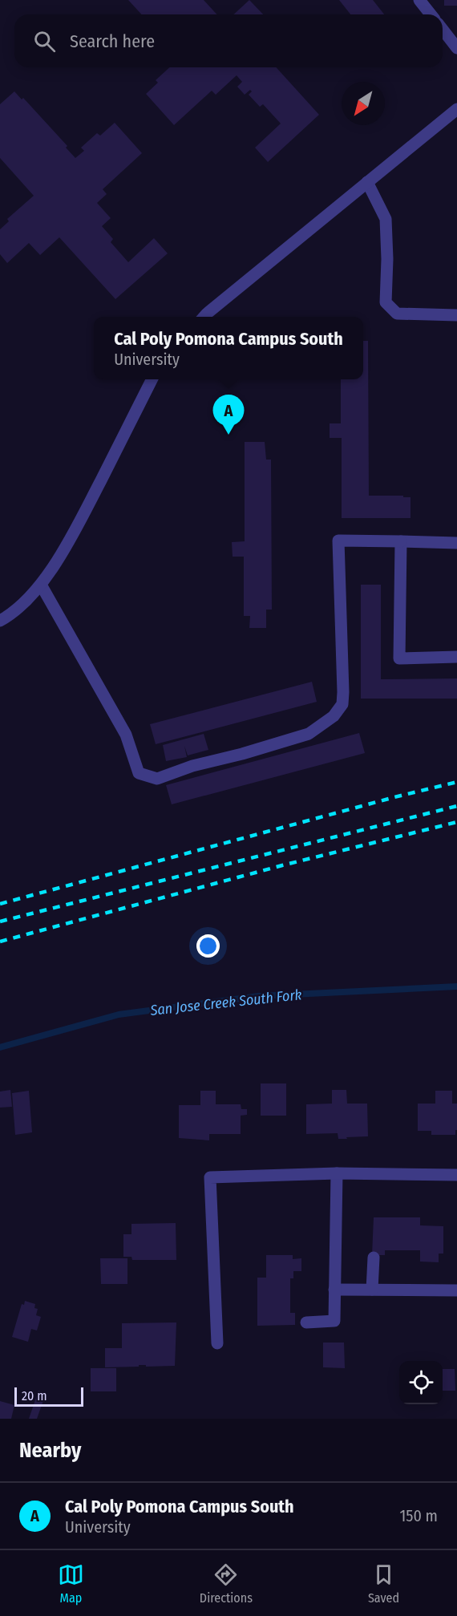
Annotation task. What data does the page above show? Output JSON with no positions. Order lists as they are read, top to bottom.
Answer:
{
  "water": ["San Jose Creek South Fork"],
  "scale_bar": "20 m",
  "north": "bottom left",
  "page": {
    "search": "Search here",
    "popup": ["Cal Poly Pomona Campus South", "University"],
    "pins": "A",
    "scale": "20 m",
    "heading": "Nearby",
    "list": [
      {
        "mark": "A",
        "name": "Cal Poly Pomona Campus South",
        "note": "University",
        "value": "150 m"
      }
    ],
    "nav": ["Map", "Directions", "Saved"]
  }
}
